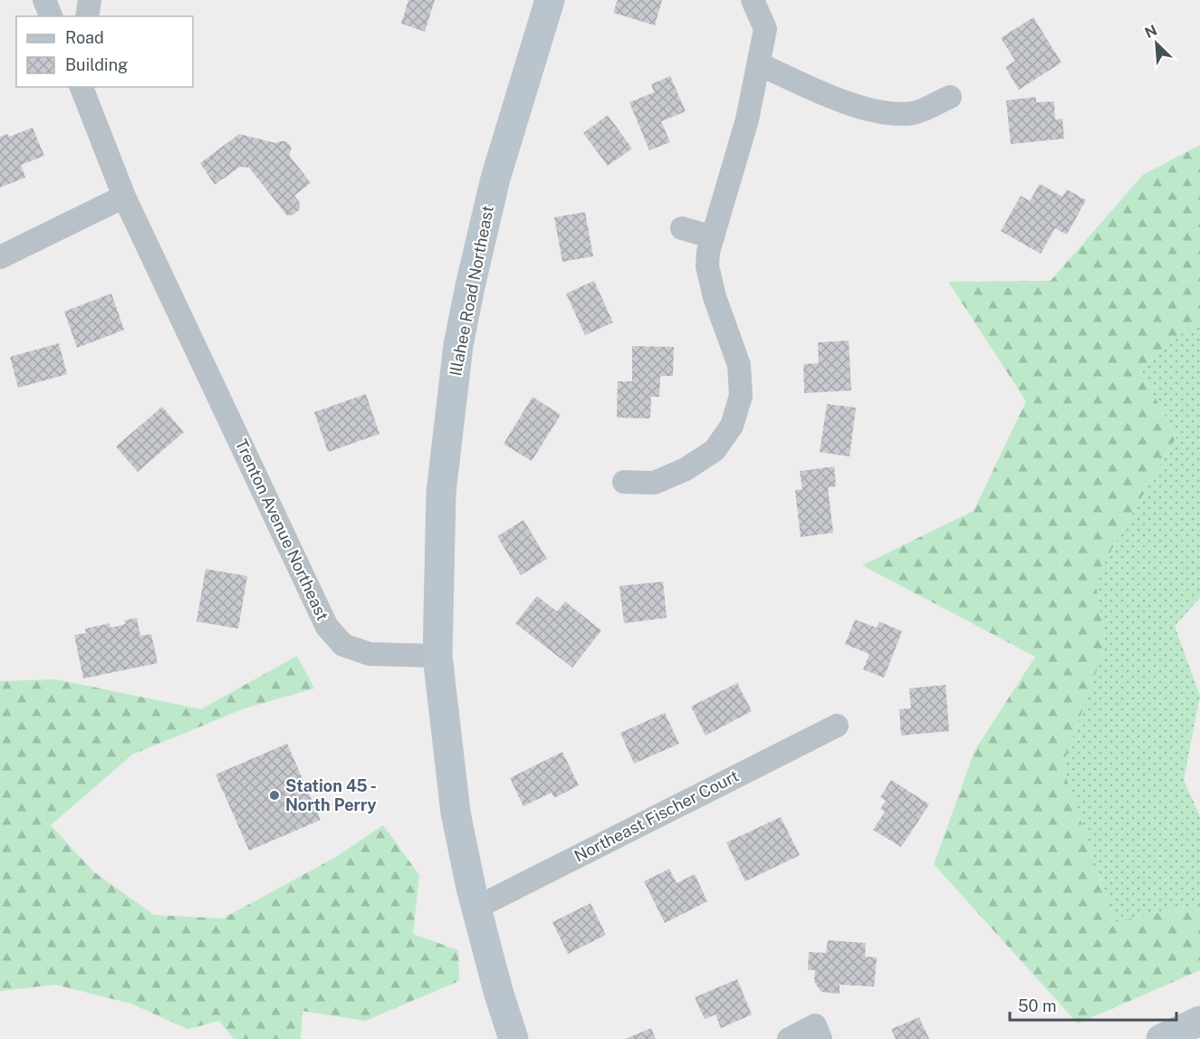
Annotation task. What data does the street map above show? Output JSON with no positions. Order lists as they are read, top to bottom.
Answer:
{
  "streets": {
    "main road": ["Illahee Road Northeast"],
    "street": ["Trenton Avenue Northeast", "Northeast Fischer Court"]
  },
  "crossings": [
    ["Illahee Road Northeast", "Trenton Avenue Northeast"]
  ],
  "places": ["Station 45 - North Perry"],
  "legend": ["Road", "Building"],
  "scale_bar": "50 m",
  "north": "top left"
}
